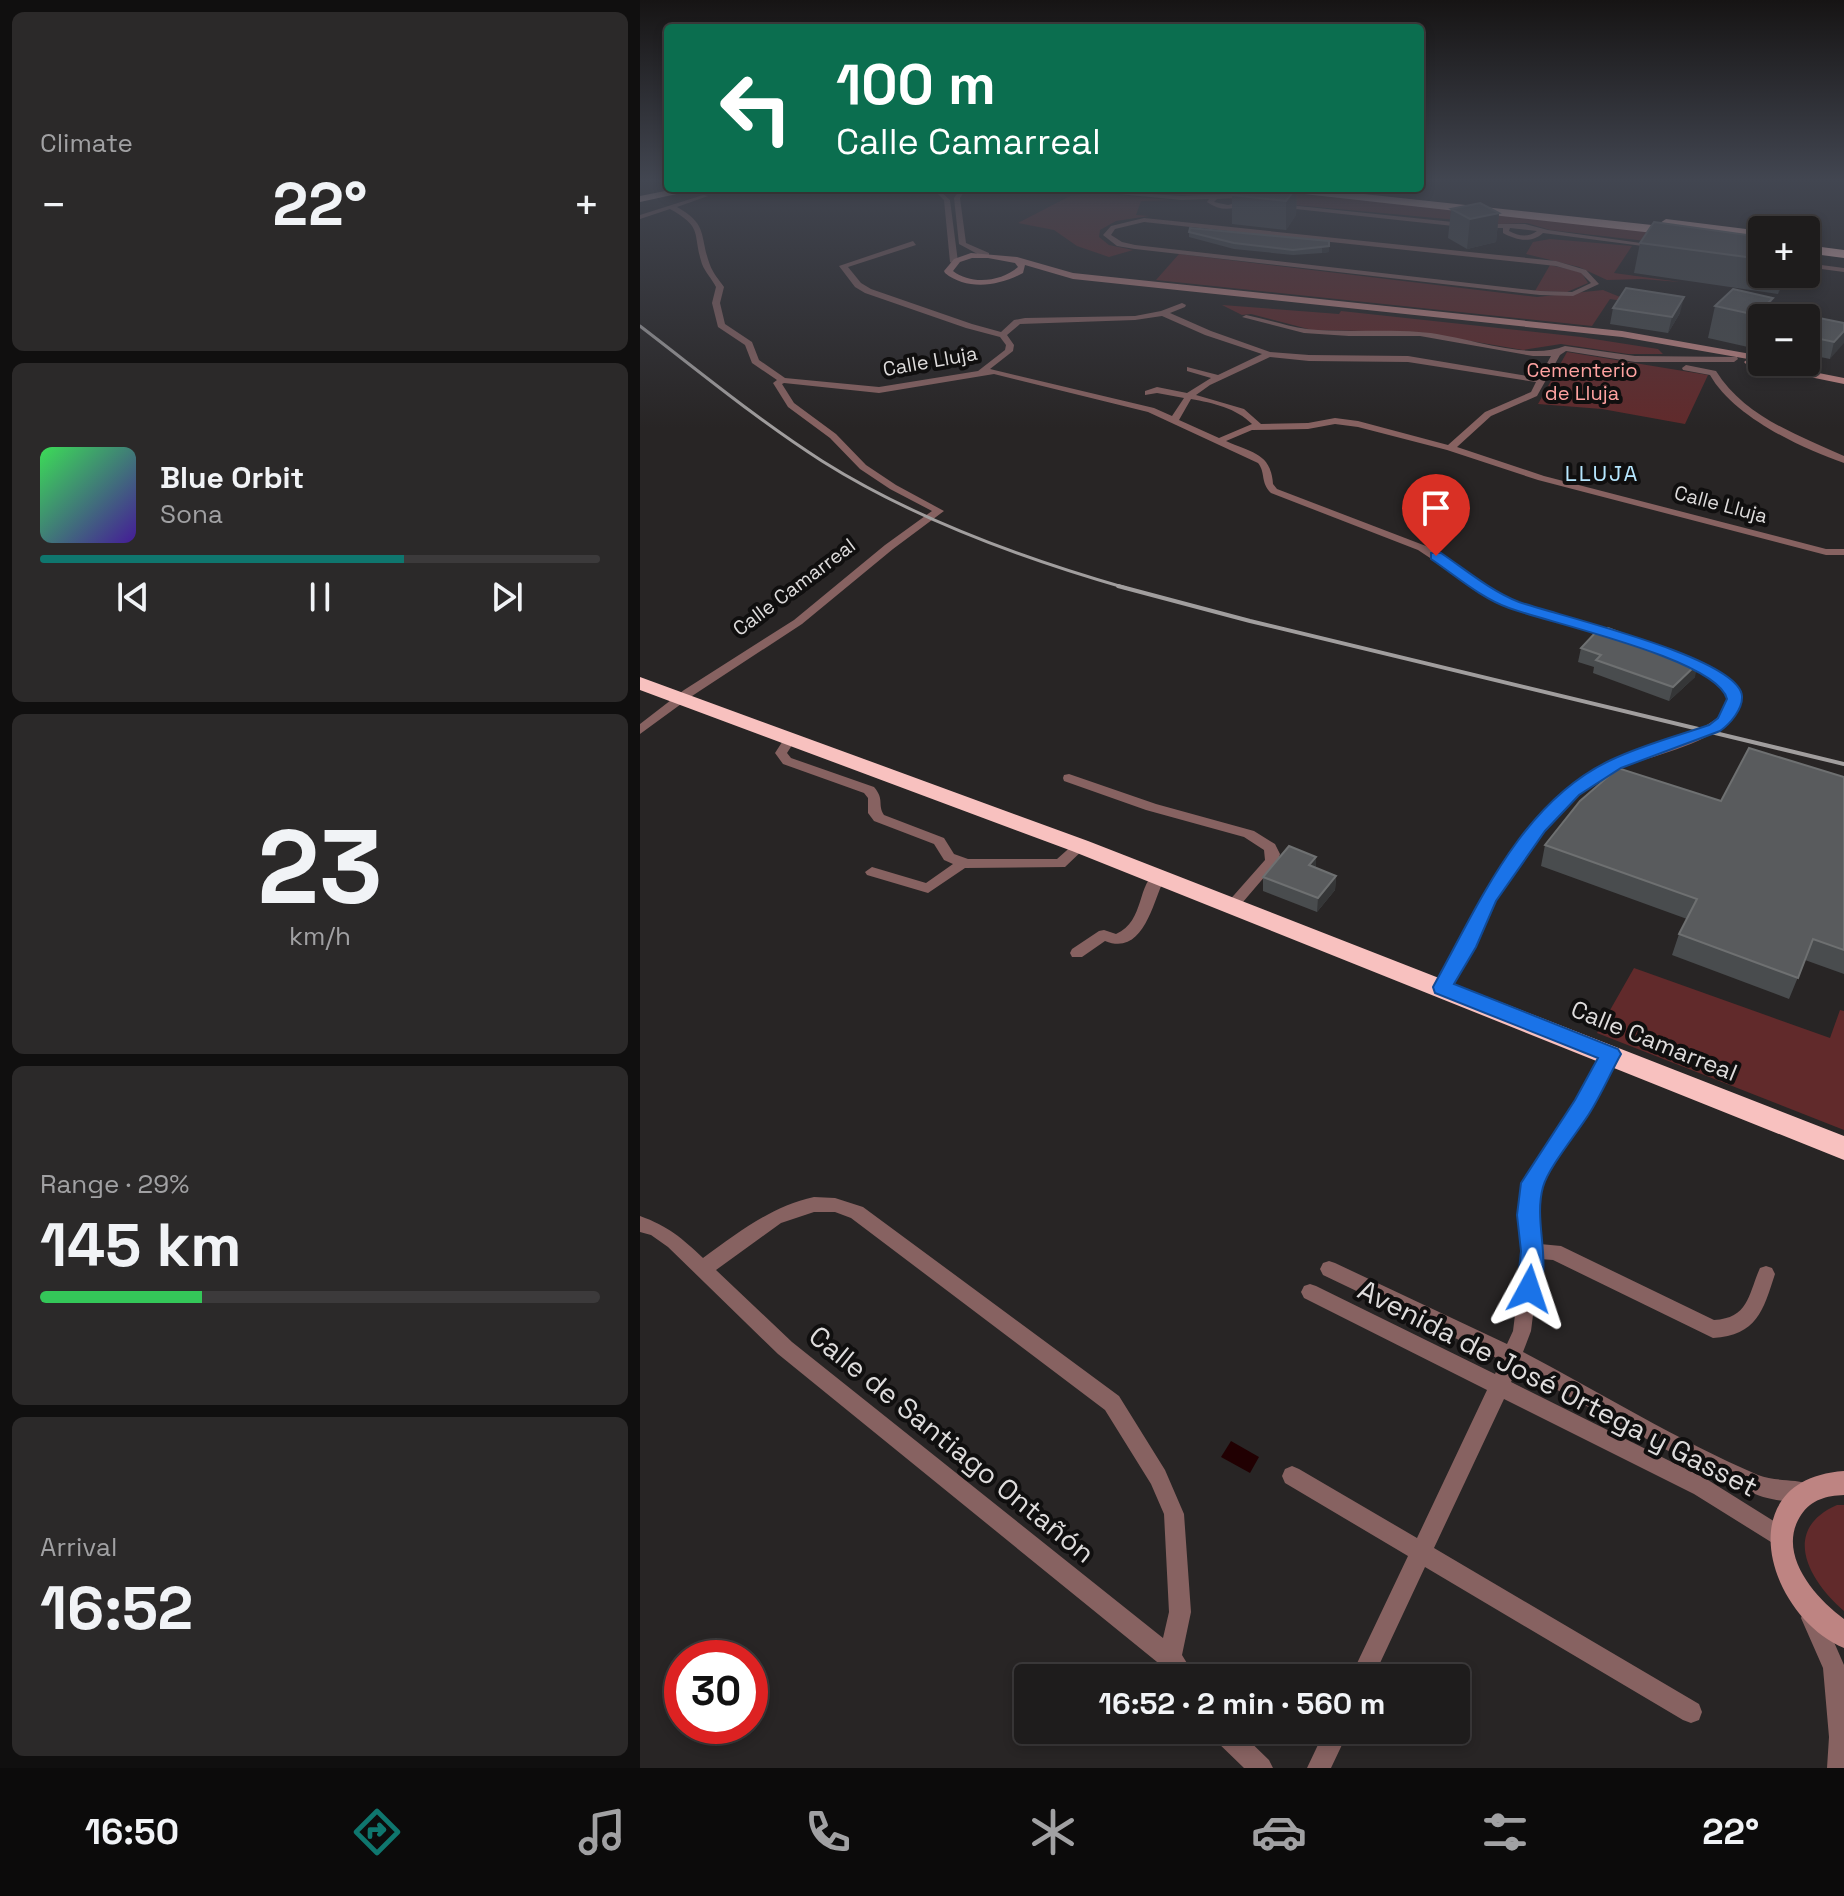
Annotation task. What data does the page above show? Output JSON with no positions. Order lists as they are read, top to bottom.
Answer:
{
  "streets": {
    "highway": ["Calle Camarreal"],
    "street": ["Calle Lluja", "Avenida de José Ortega y Gasset", "Calle de Santiago Ontañón"]
  },
  "crossings": [
    ["Calle Lluja", "Calle Camarreal"]
  ],
  "districts": ["LLUJA"],
  "parks": ["Cementerio de Lluja"],
  "page": {
    "tile": [
      "Climate",
      ["23", "km/h"],
      ["Range · 29%", "145 km"],
      ["Arrival", "16:52"]
    ],
    "turn": ["100 m", "Calle Camarreal"],
    "heat": ["−", "22°", "+"],
    "map_buttons": ["+", "−"],
    "song": ["Blue Orbit", "Sona"],
    "limit": "30",
    "trip": "16:52 · 2 min · 560 m",
    "tabs": ["16:50", "22°"]
  }
}
